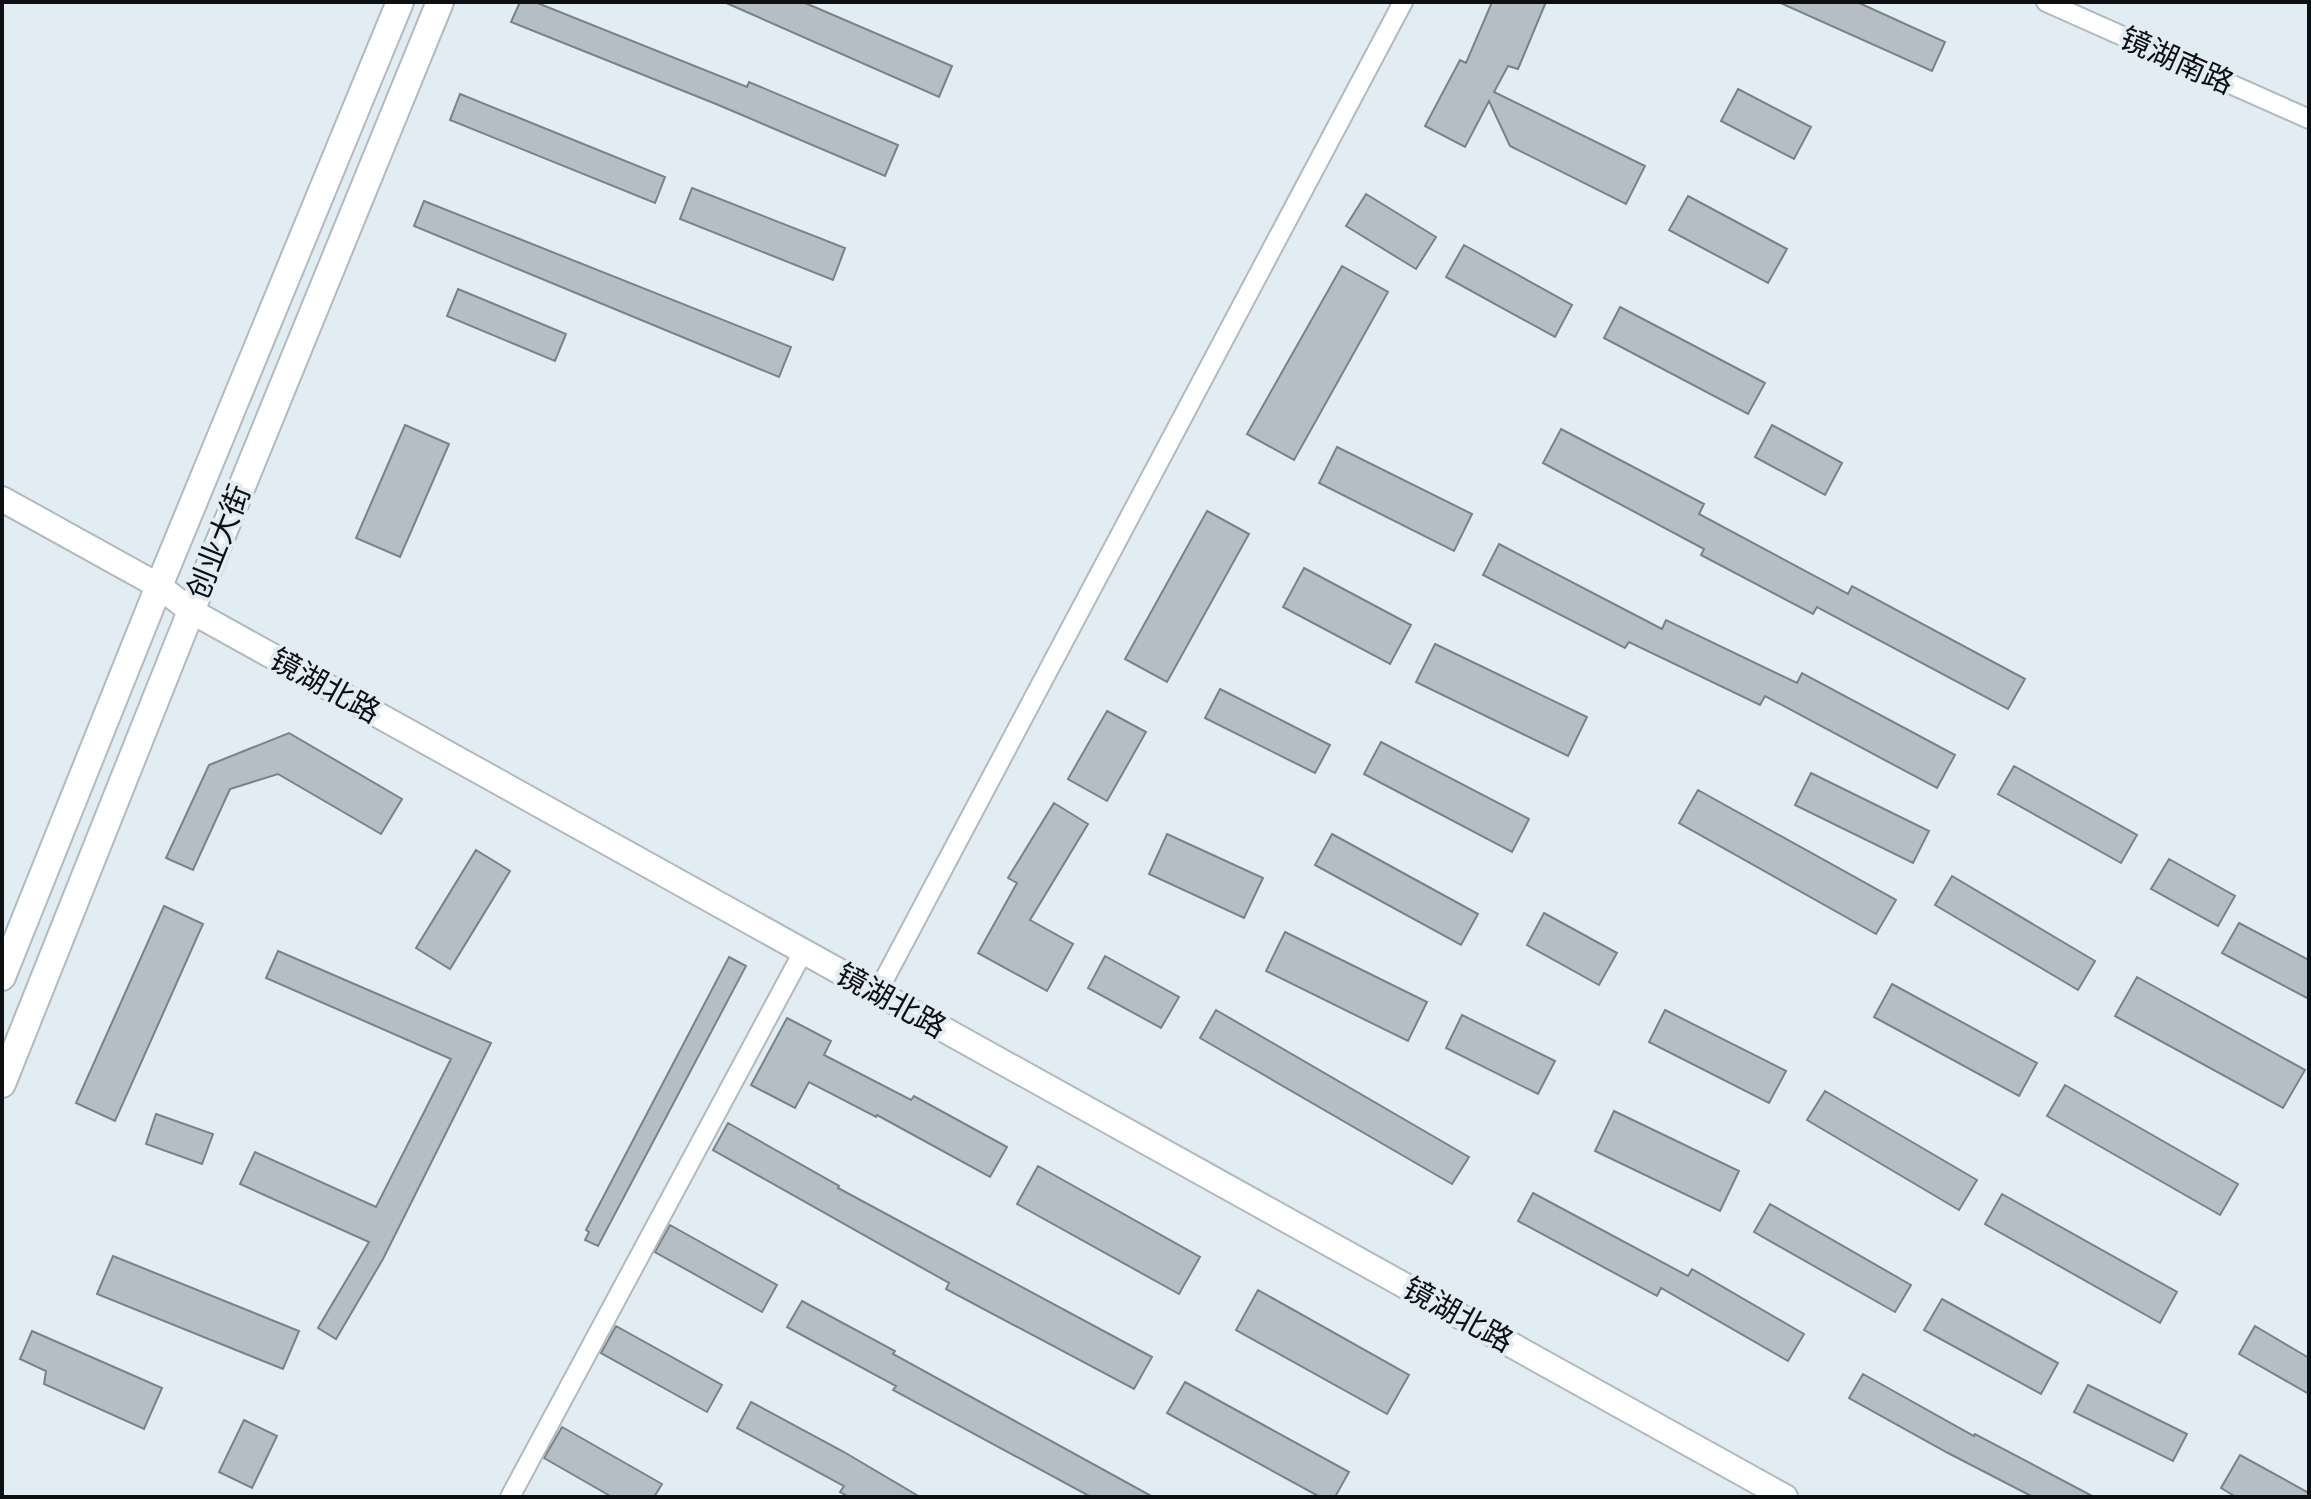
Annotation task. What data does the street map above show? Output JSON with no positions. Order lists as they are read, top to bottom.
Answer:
{
  "streets": {
    "main road": ["创业大街"],
    "street": ["镜湖南路", "镜湖北路"]
  },
  "crossings": [
    ["创业大街", "镜湖北路"]
  ]
}
